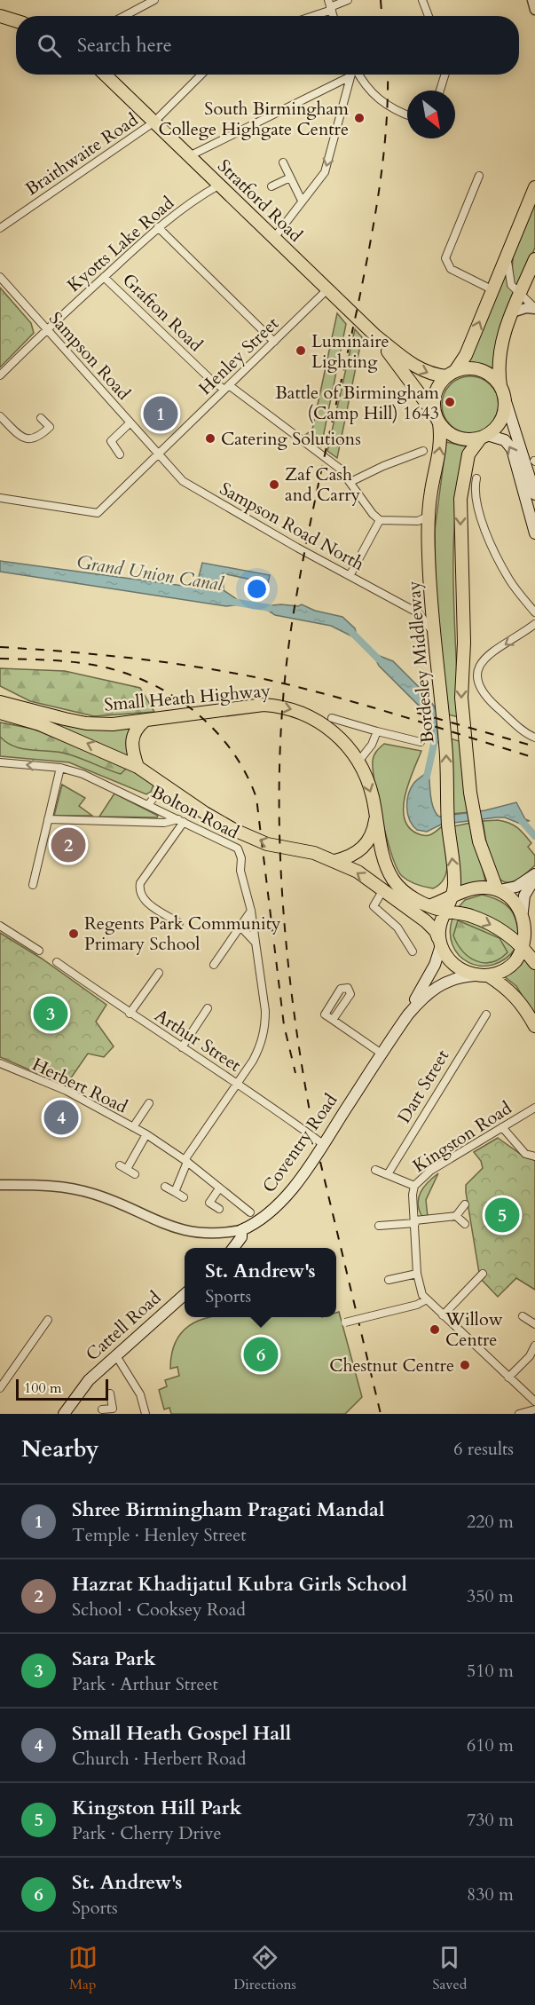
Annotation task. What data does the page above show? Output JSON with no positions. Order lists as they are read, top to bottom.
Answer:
{
  "streets": {
    "highway": ["Stratford Road", "Bordesley Middleway", "Small Heath Highway"],
    "main road": ["Coventry Road", "Cattell Road"],
    "street": [
      "Braithwaite Road",
      "Kyotts Lake Road",
      "Grafton Road",
      "Sampson Road",
      "Henley Street",
      "Sampson Road North",
      "Bolton Road",
      "Arthur Street",
      "Herbert Road",
      "Dart Street",
      "Kingston Road"
    ]
  },
  "crossings": [
    ["Braithwaite Road", "Stratford Road"],
    ["Stratford Road", "Kyotts Lake Road"],
    ["Stratford Road", "Henley Street"],
    ["Stratford Road", "Bordesley Middleway"],
    ["Kyotts Lake Road", "Grafton Road"],
    ["Kyotts Lake Road", "Sampson Road"],
    ["Grafton Road", "Henley Street"],
    ["Sampson Road", "Henley Street"],
    ["Sampson Road", "Sampson Road North"],
    ["Henley Street", "Sampson Road North"],
    ["Sampson Road North", "Bordesley Middleway"],
    ["Bolton Road", "Arthur Street"],
    ["Bolton Road", "Herbert Road"],
    ["Arthur Street", "Coventry Road"],
    ["Dart Street", "Kingston Road"]
  ],
  "water": ["Grand Union Canal"],
  "places": [
    "South Birmingham College Highgate Centre",
    "Luminaire Lighting",
    "Battle of Birmingham (Camp Hill) 1643",
    "Catering Solutions",
    "Zaf Cash and Carry",
    "Regents Park Community Primary School",
    "Willow Centre",
    "Chestnut Centre"
  ],
  "scale_bar": "100 m",
  "north": "bottom right",
  "page": {
    "search": "Search here",
    "pins": [
      "1",
      "2",
      "3",
      "4",
      "5",
      "6"
    ],
    "popup": ["St. Andrew's", "Sports"],
    "scale": "100 m",
    "heading": ["Nearby", "6 results"],
    "list": [
      {
        "mark": "1",
        "name": "Shree Birmingham Pragati Mandal",
        "note": "Temple · Henley Street",
        "value": "220 m"
      },
      {
        "mark": "2",
        "name": "Hazrat Khadijatul Kubra Girls School",
        "note": "School · Cooksey Road",
        "value": "350 m"
      },
      {
        "mark": "3",
        "name": "Sara Park",
        "note": "Park · Arthur Street",
        "value": "510 m"
      },
      {
        "mark": "4",
        "name": "Small Heath Gospel Hall",
        "note": "Church · Herbert Road",
        "value": "610 m"
      },
      {
        "mark": "5",
        "name": "Kingston Hill Park",
        "note": "Park · Cherry Drive",
        "value": "730 m"
      },
      {
        "mark": "6",
        "name": "St. Andrew's",
        "note": "Sports",
        "value": "830 m"
      }
    ],
    "nav": ["Map", "Directions", "Saved"]
  }
}
